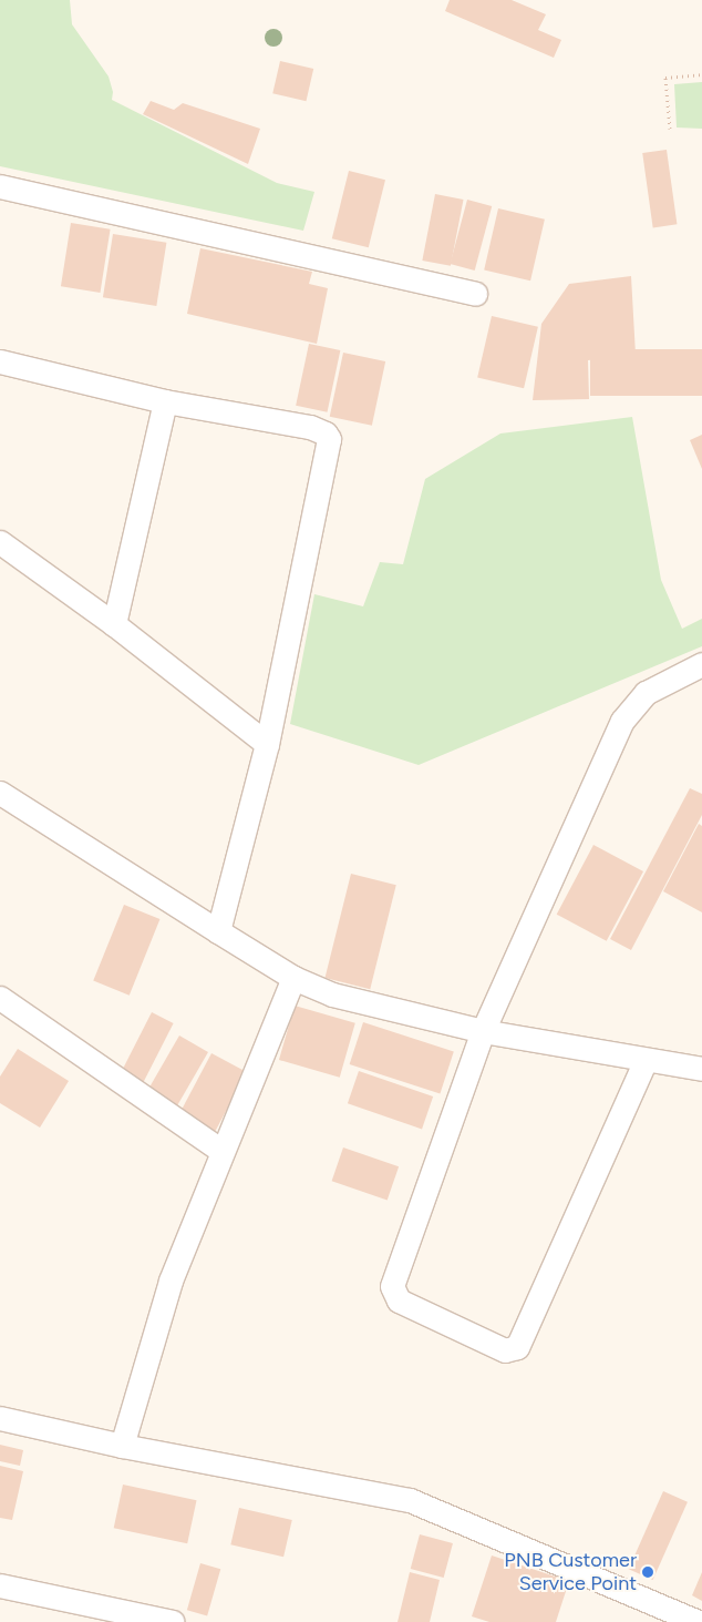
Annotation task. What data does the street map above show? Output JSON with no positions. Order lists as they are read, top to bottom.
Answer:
{
  "places": ["PNB Customer Service Point"]
}
